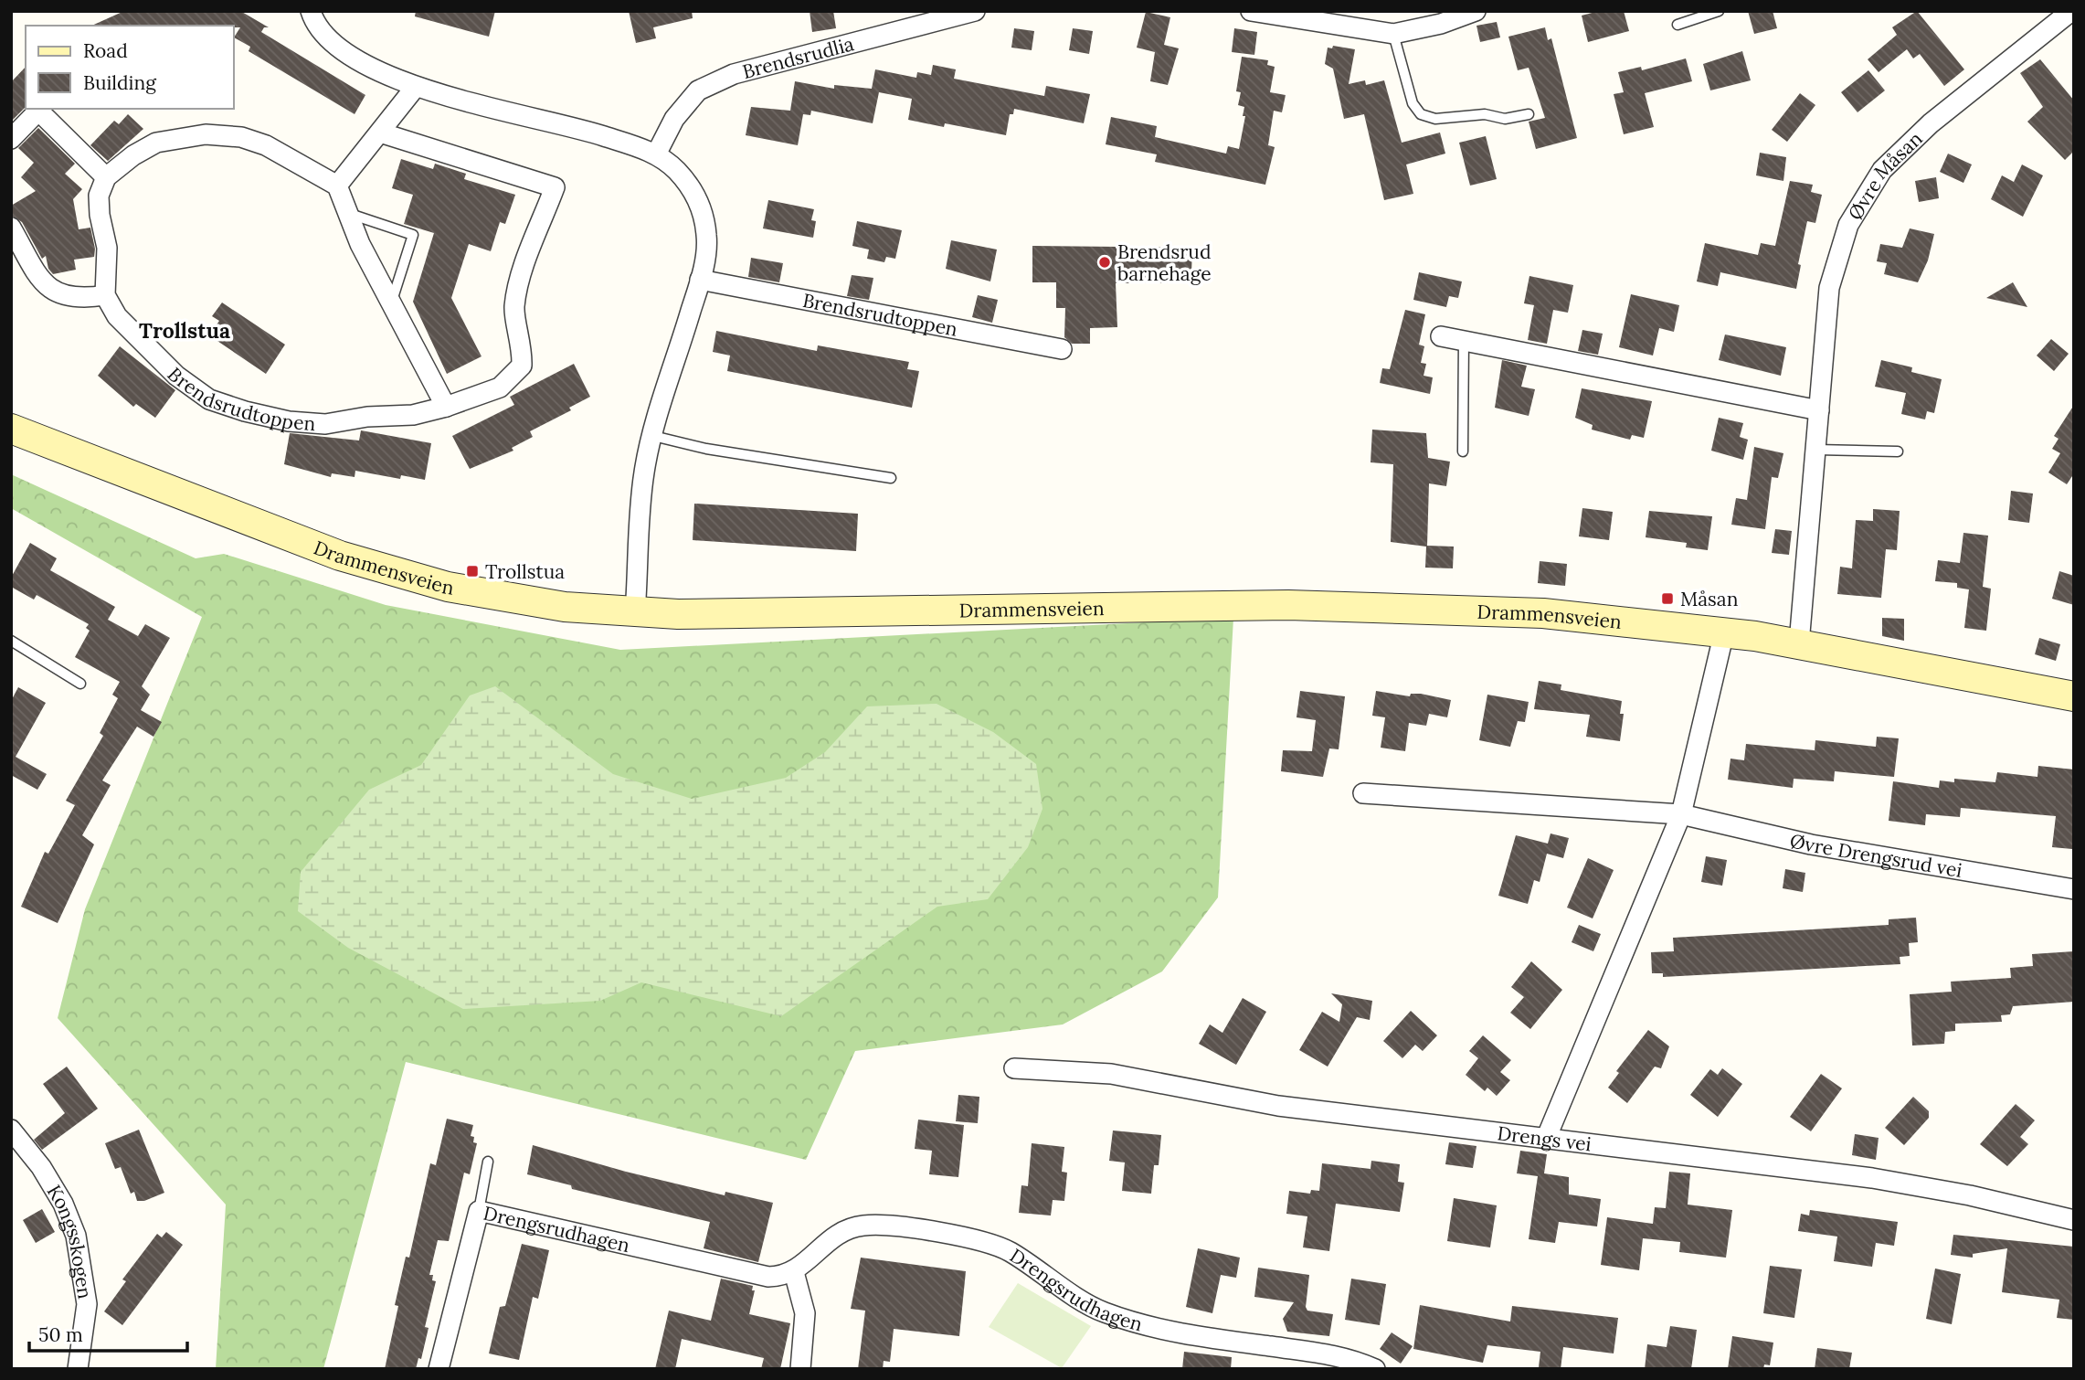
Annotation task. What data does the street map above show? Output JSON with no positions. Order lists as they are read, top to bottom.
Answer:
{
  "streets": {
    "main road": ["Drammensveien"],
    "street": [
      "Brendsrudlia",
      "Øvre Måsan",
      "Brendsrudtoppen",
      "Øvre Drengsrud vei",
      "Drengs vei",
      "Drengsrudhagen",
      "Kongsskogen"
    ]
  },
  "crossings": [
    ["Øvre Måsan", "Drammensveien"]
  ],
  "districts": ["Trollstua"],
  "places": {
    "other": ["Brendsrud barnehage"],
    "transit": ["Trollstua", "Måsan"]
  },
  "legend": ["Road", "Building"],
  "scale_bar": "50 m"
}
